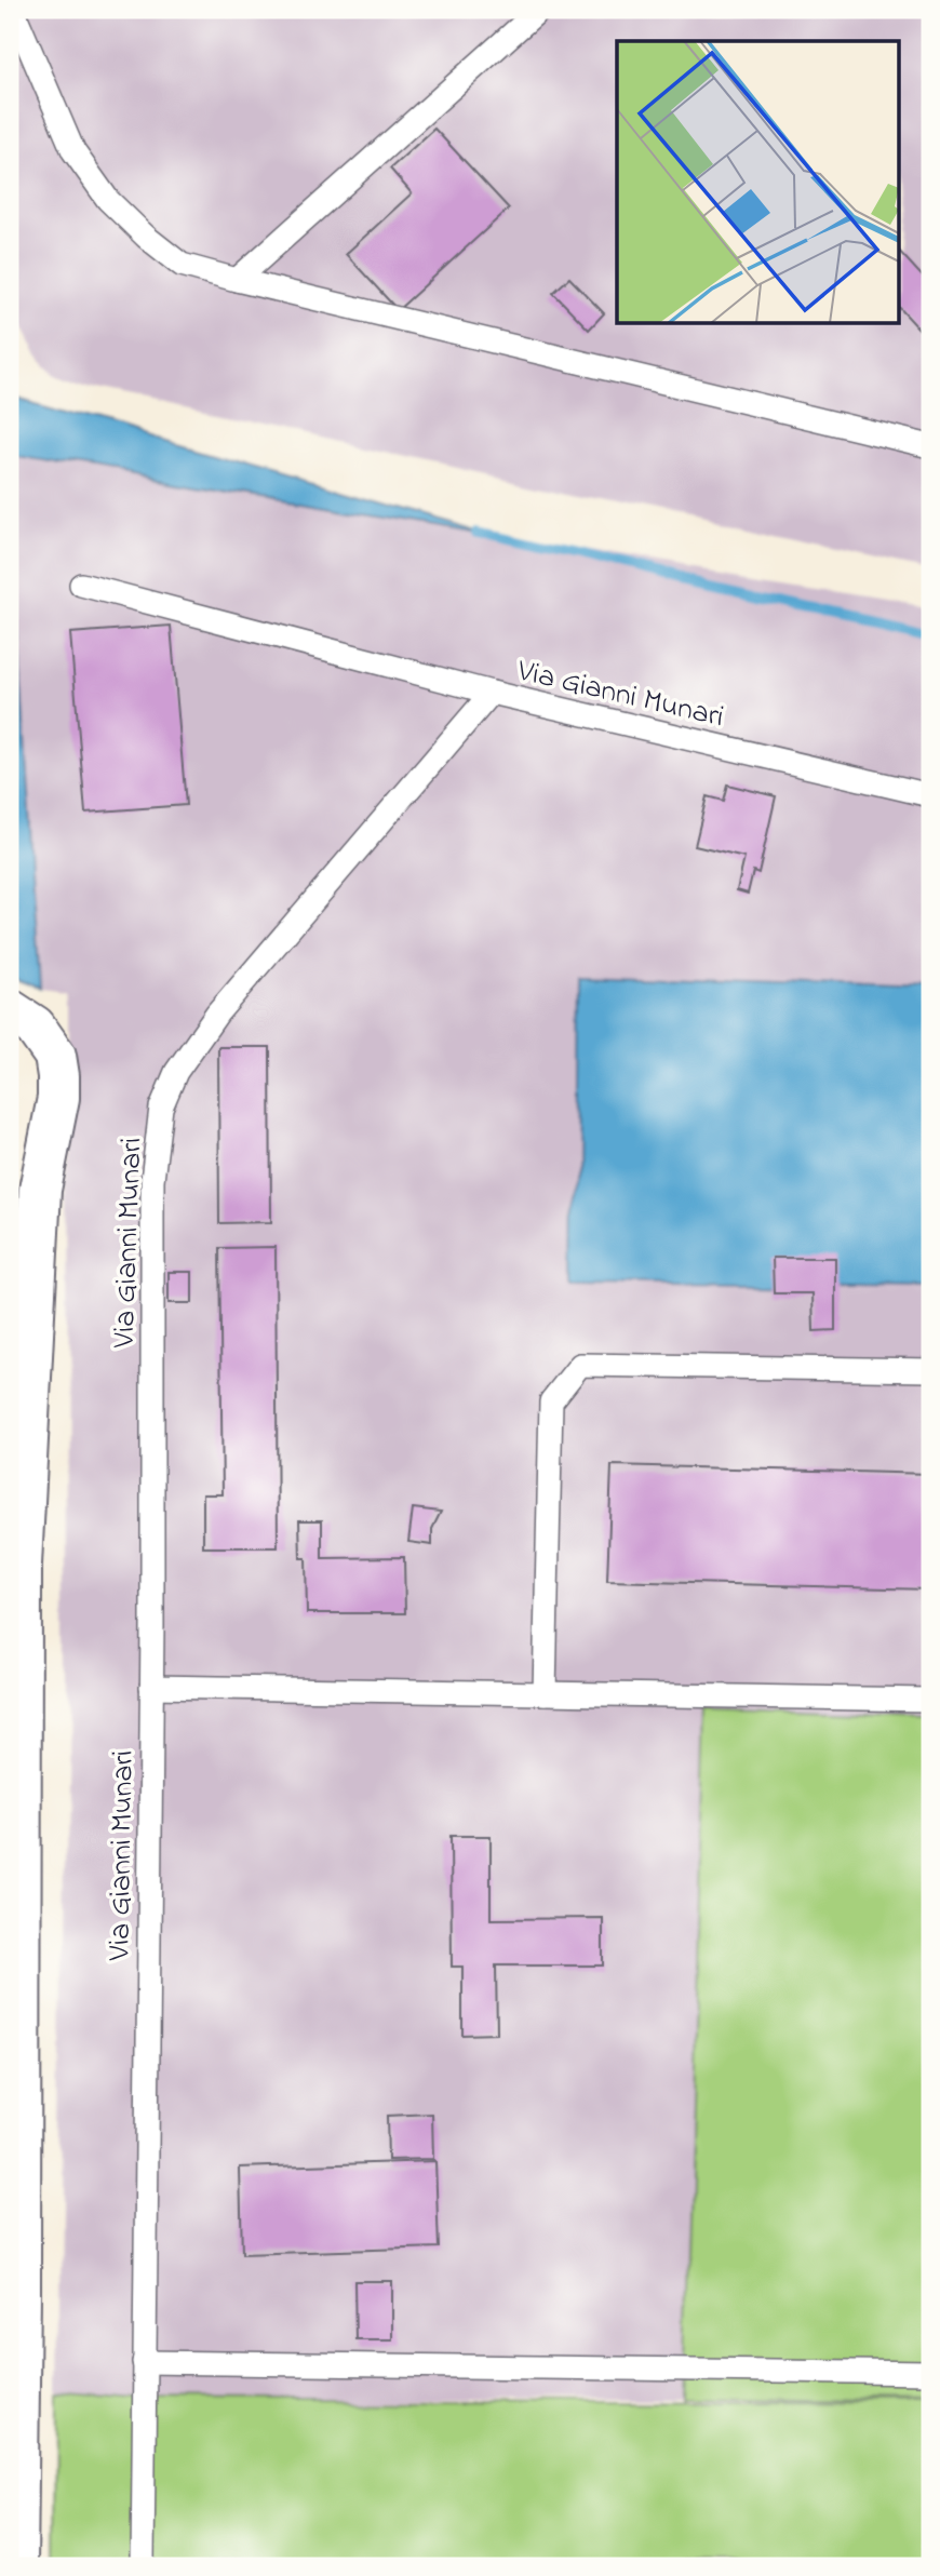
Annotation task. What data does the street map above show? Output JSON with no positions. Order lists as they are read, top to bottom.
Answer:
{
  "streets": {
    "lane": ["Via Gianni Munari"]
  }
}
